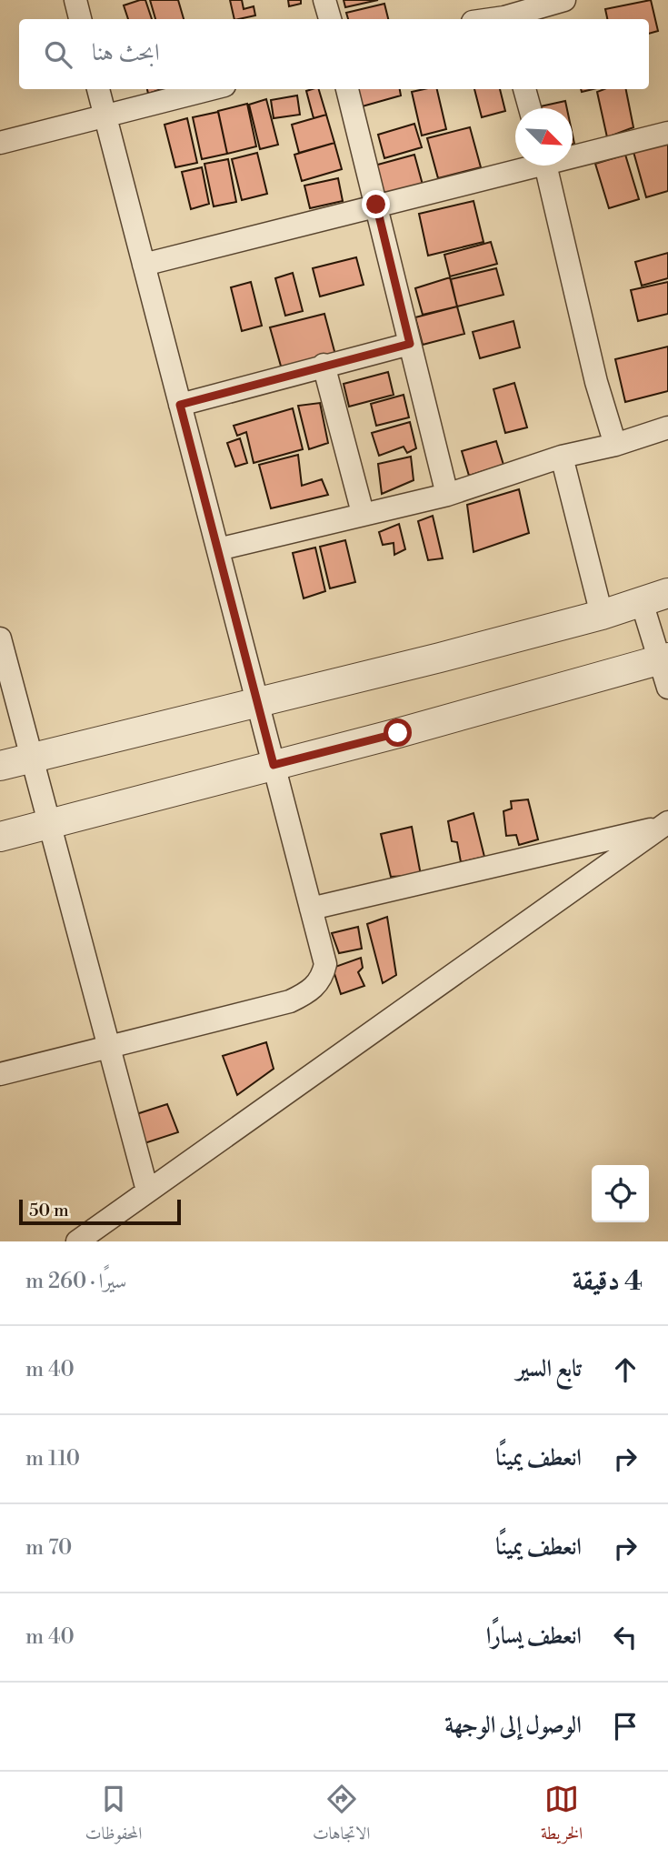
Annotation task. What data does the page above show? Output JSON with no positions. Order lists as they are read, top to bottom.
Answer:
{
  "scale_bar": "50 m",
  "north": "bottom right",
  "page": {
    "search": "ابحث هنا",
    "scale": "50 m",
    "heading": ["4 دقيقة", "سيرًا · 260 m"],
    "list": [
      ["تابع السير", "40 m"],
      ["انعطف يمينًا", "110 m"],
      ["انعطف يمينًا", "70 m"],
      ["انعطف يسارًا", "40 m"],
      "الوصول إلى الوجهة"
    ],
    "nav": ["الخريطة", "الاتجاهات", "المحفوظات"]
  }
}
